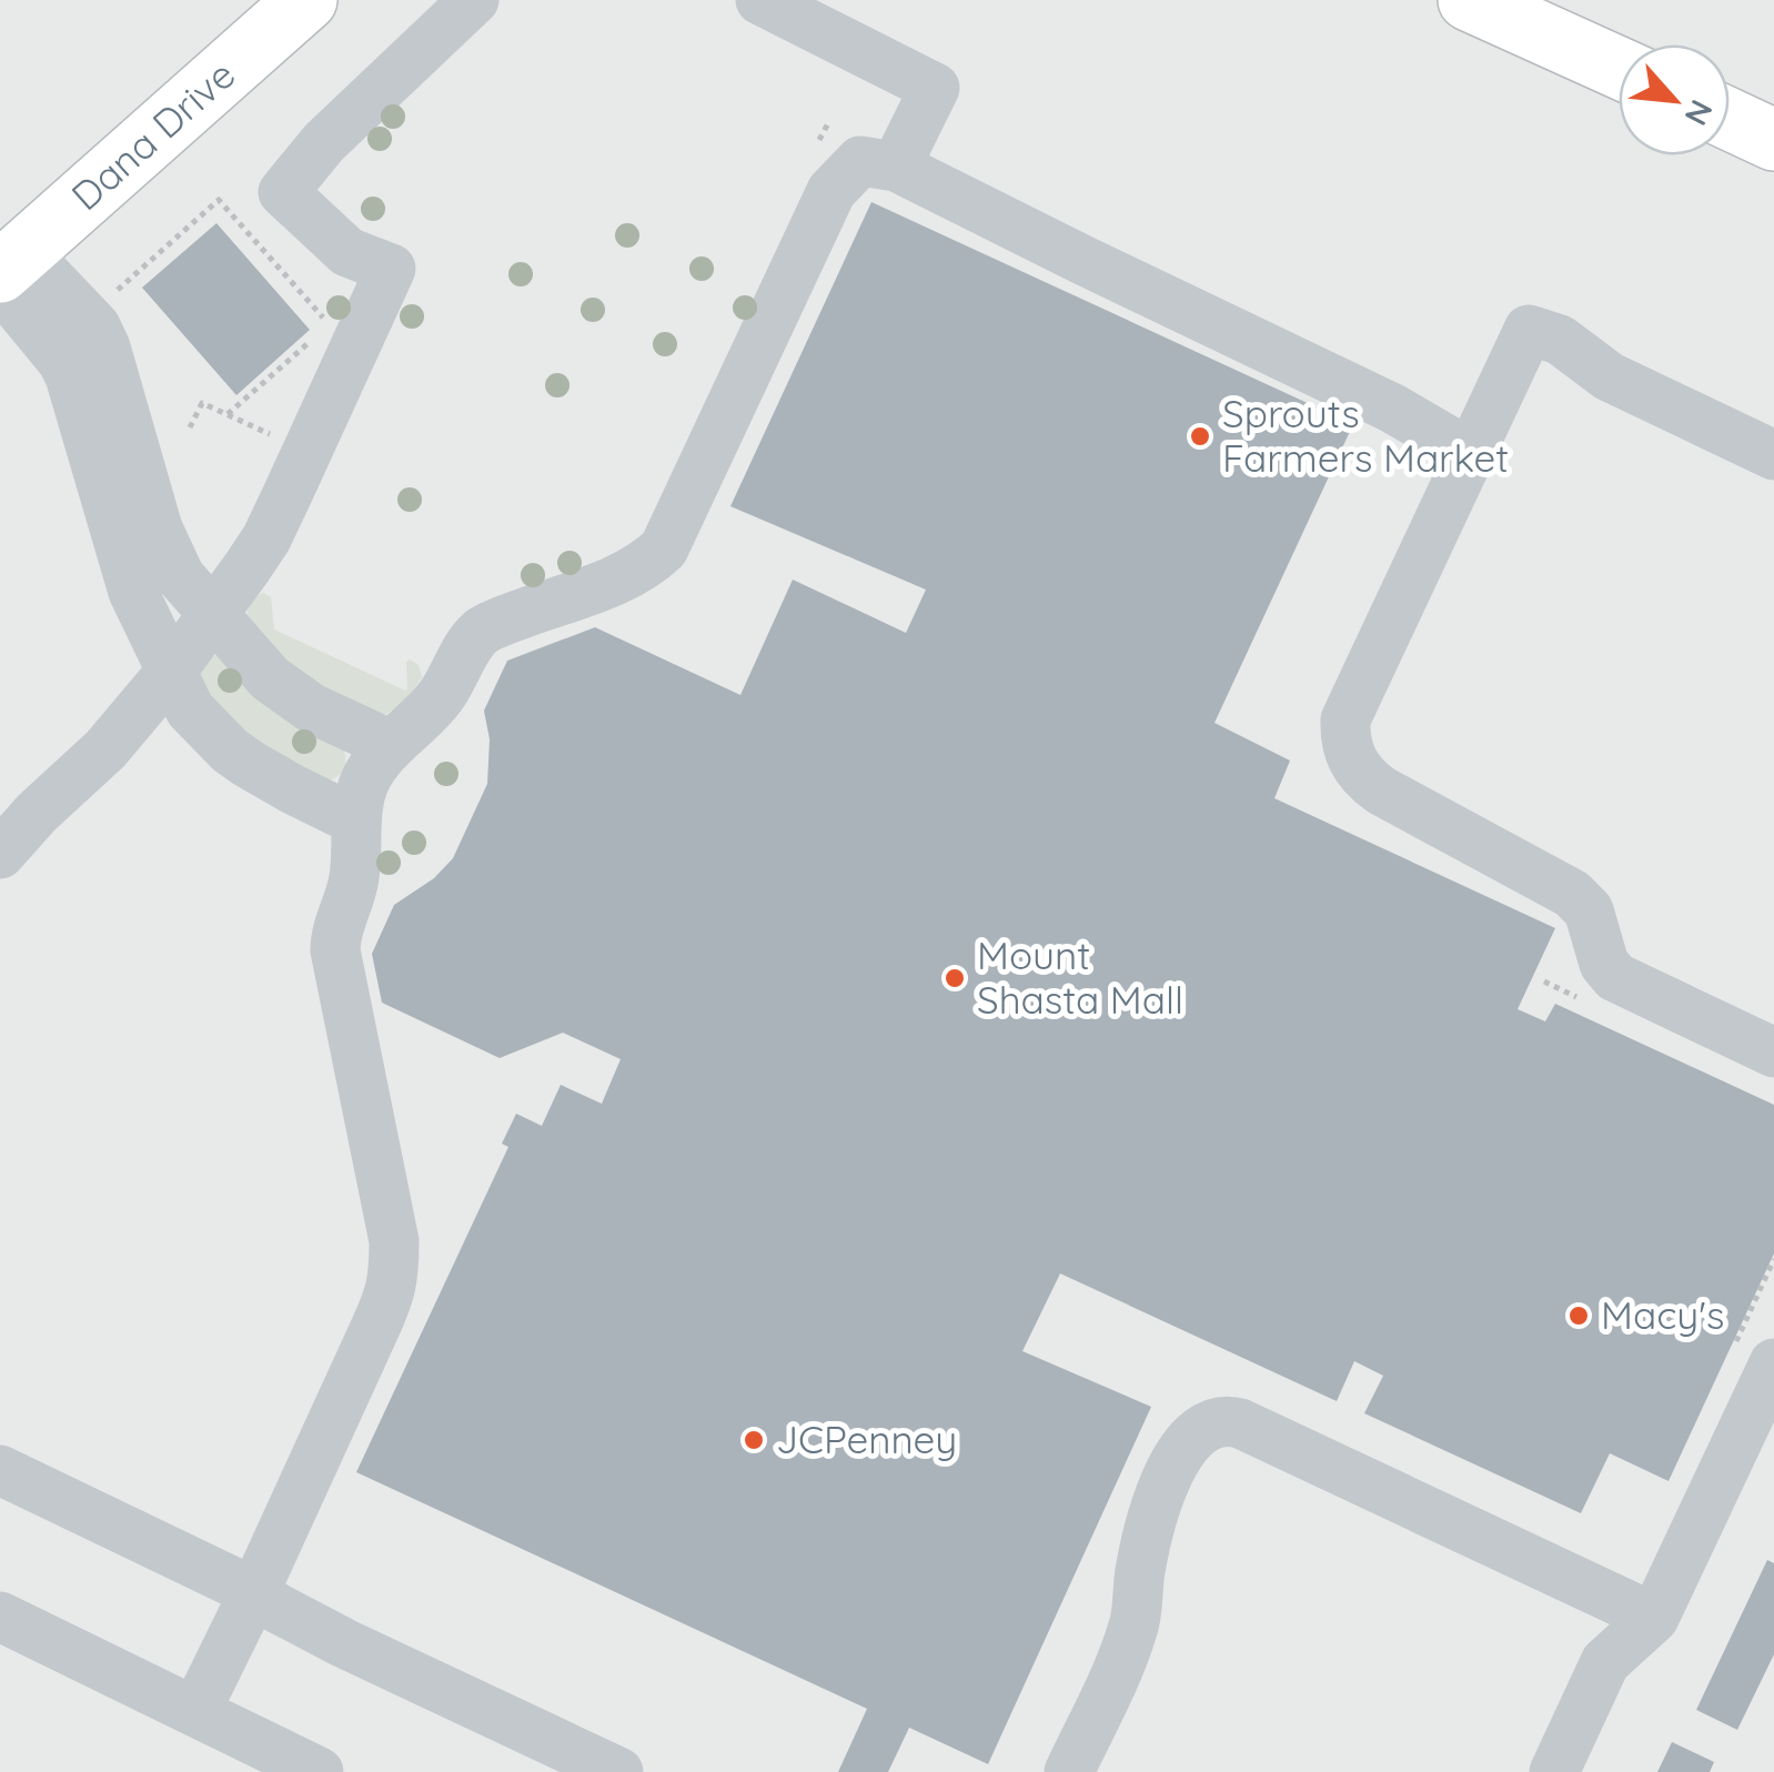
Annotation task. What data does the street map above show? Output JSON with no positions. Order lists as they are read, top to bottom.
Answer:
{
  "streets": {
    "main road": ["Dana Drive"]
  },
  "places": [
    "Sprouts Farmers Market",
    "Mount Shasta Mall",
    "Macy's",
    "JCPenney"
  ],
  "north": "bottom right"
}
